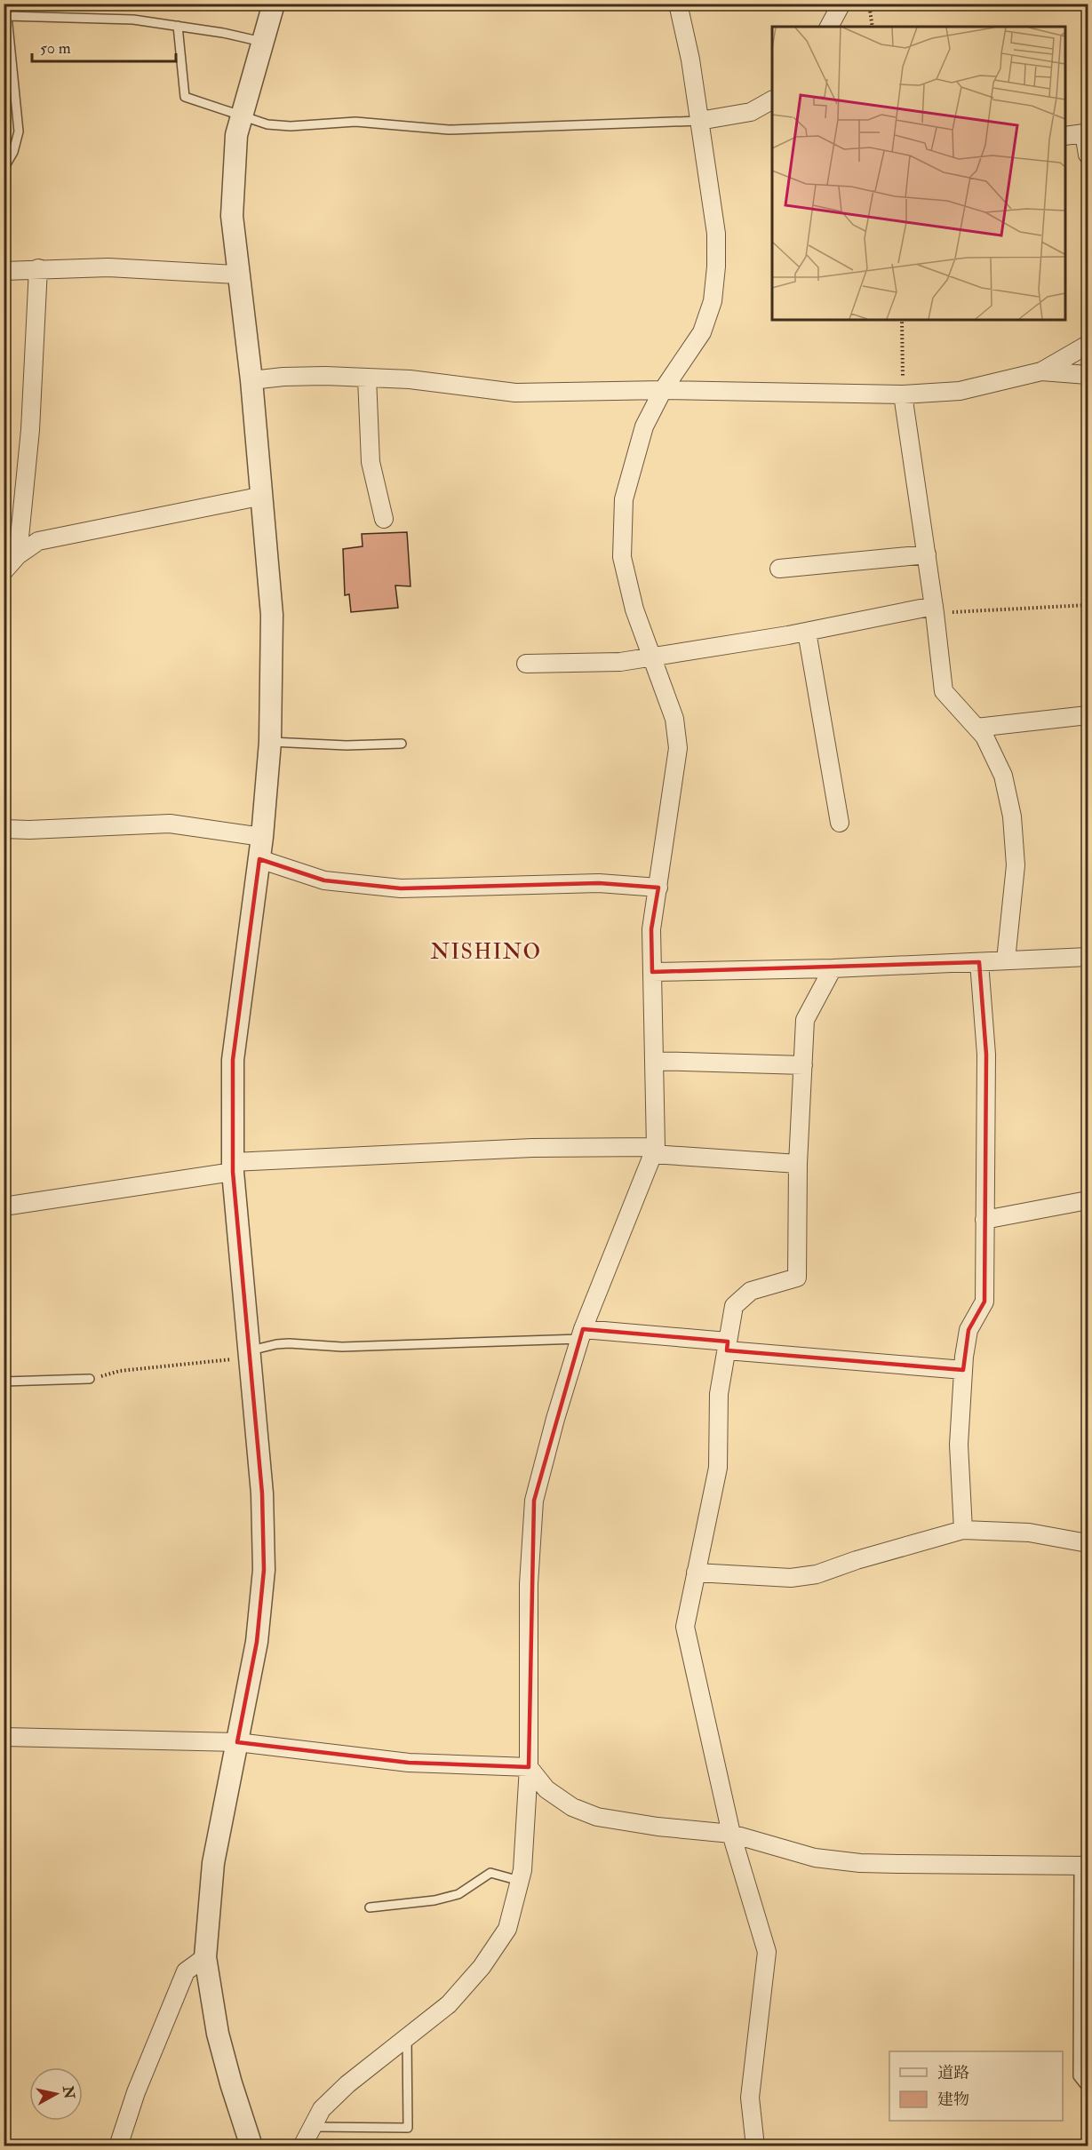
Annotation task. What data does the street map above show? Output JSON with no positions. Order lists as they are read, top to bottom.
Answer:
{
  "districts": ["NISHINO"],
  "legend": ["道路", "建物"],
  "scale_bar": "50 m",
  "north": "right"
}
